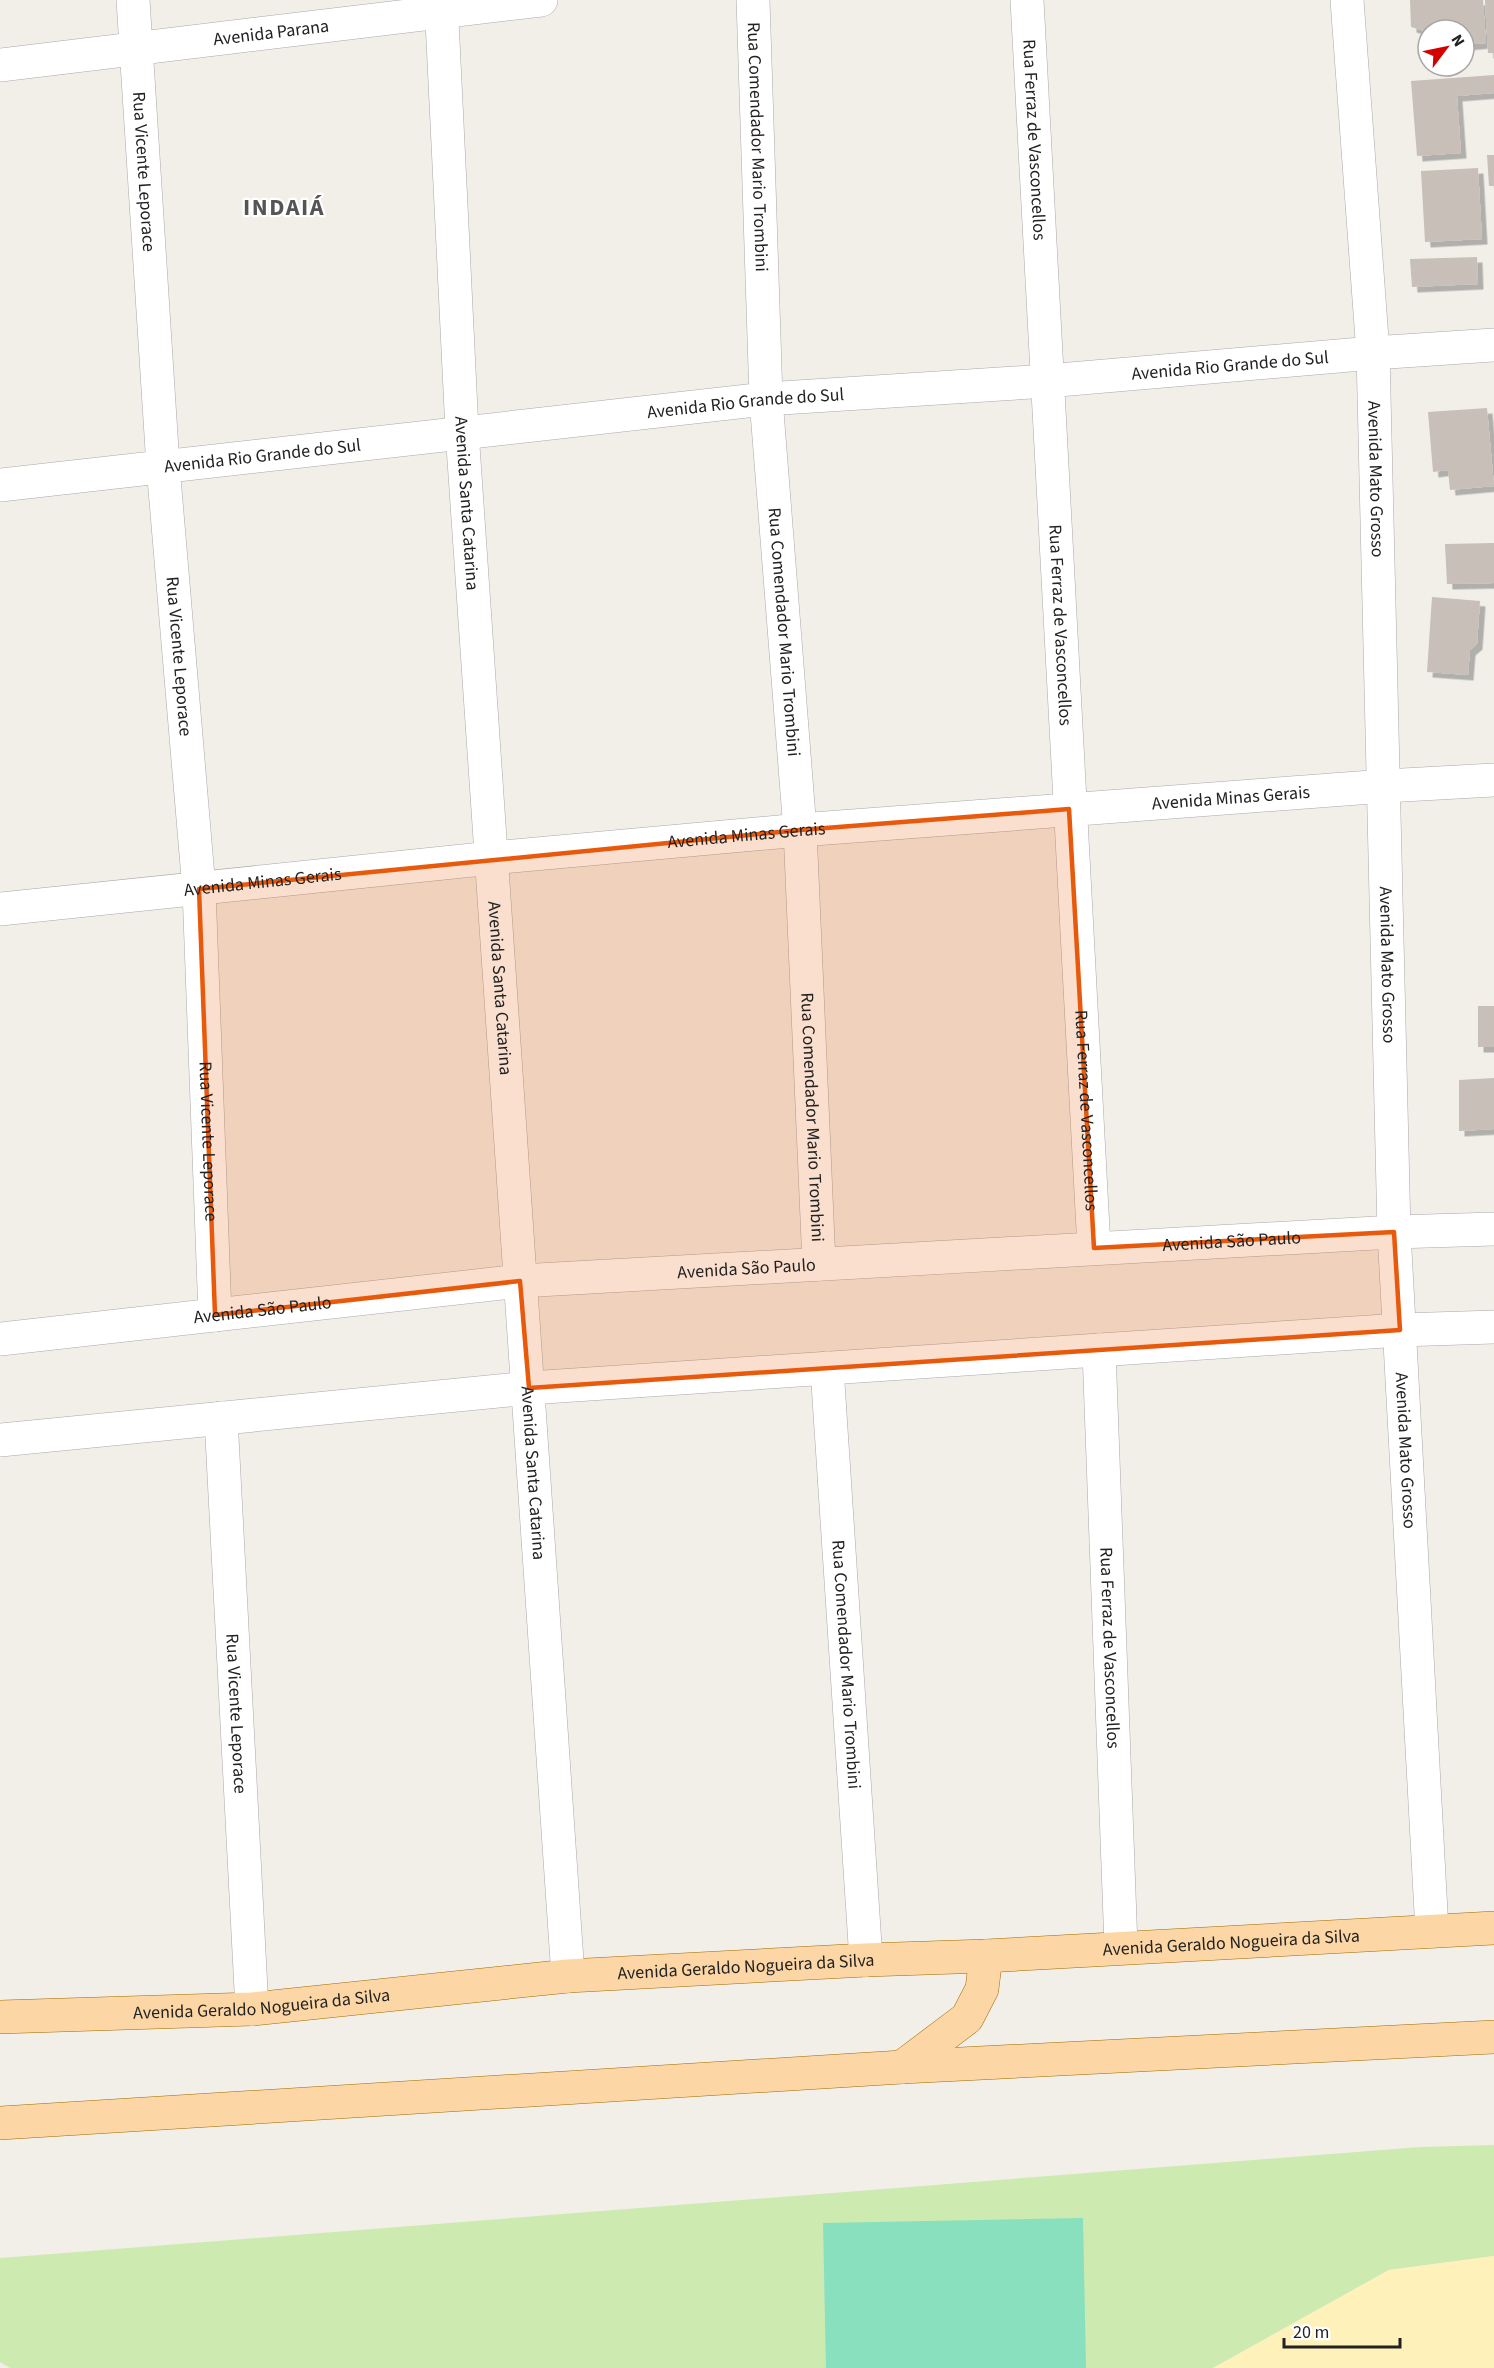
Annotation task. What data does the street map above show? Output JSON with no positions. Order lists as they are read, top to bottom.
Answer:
{
  "streets": {
    "main road": ["Avenida Geraldo Nogueira da Silva"],
    "street": [
      "Avenida Parana",
      "Rua Ferraz de Vasconcellos",
      "Rua Comendador Mario Trombini",
      "Rua Vicente Leporace",
      "Avenida Rio Grande do Sul",
      "Avenida Mato Grosso",
      "Avenida Santa Catarina",
      "Avenida Minas Gerais",
      "Avenida São Paulo"
    ]
  },
  "crossings": [
    ["Avenida Parana", "Rua Vicente Leporace"],
    ["Avenida Parana", "Avenida Santa Catarina"],
    ["Rua Ferraz de Vasconcellos", "Avenida Rio Grande do Sul"],
    ["Rua Ferraz de Vasconcellos", "Avenida Minas Gerais"],
    ["Rua Ferraz de Vasconcellos", "Avenida São Paulo"],
    ["Rua Ferraz de Vasconcellos", "Avenida Geraldo Nogueira da Silva"],
    ["Rua Comendador Mario Trombini", "Avenida Rio Grande do Sul"],
    ["Rua Comendador Mario Trombini", "Avenida Minas Gerais"],
    ["Rua Comendador Mario Trombini", "Avenida São Paulo"],
    ["Rua Comendador Mario Trombini", "Avenida Geraldo Nogueira da Silva"],
    ["Rua Vicente Leporace", "Avenida Rio Grande do Sul"],
    ["Rua Vicente Leporace", "Avenida Minas Gerais"],
    ["Rua Vicente Leporace", "Avenida São Paulo"],
    ["Rua Vicente Leporace", "Avenida Geraldo Nogueira da Silva"],
    ["Avenida Rio Grande do Sul", "Avenida Mato Grosso"],
    ["Avenida Rio Grande do Sul", "Avenida Santa Catarina"],
    ["Avenida Mato Grosso", "Avenida Minas Gerais"],
    ["Avenida Mato Grosso", "Avenida São Paulo"],
    ["Avenida Mato Grosso", "Avenida Geraldo Nogueira da Silva"],
    ["Avenida Santa Catarina", "Avenida Minas Gerais"],
    ["Avenida Santa Catarina", "Avenida São Paulo"],
    ["Avenida Santa Catarina", "Avenida Geraldo Nogueira da Silva"]
  ],
  "districts": ["INDAIÁ"],
  "scale_bar": "20 m",
  "north": "top right"
}
